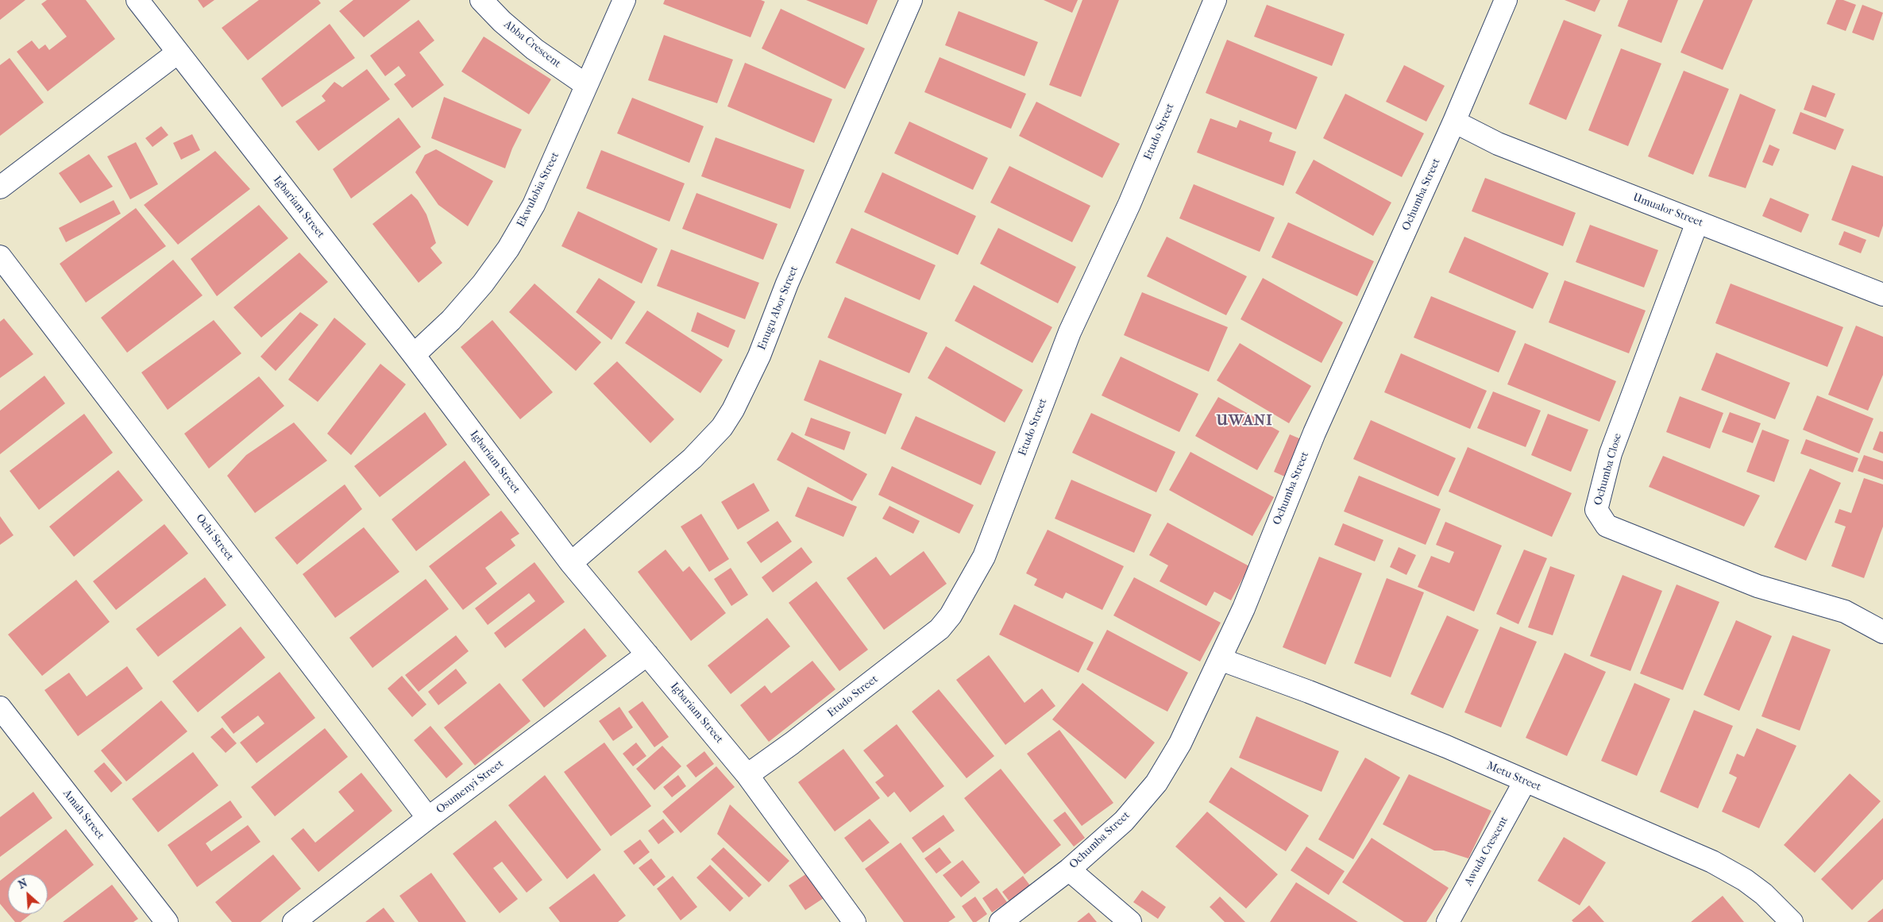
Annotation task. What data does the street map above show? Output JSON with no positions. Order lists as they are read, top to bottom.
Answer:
{
  "streets": {
    "street": [
      "Abba Crescent",
      "Etudo Street",
      "Ekwulobia Street",
      "Ochumba Street",
      "Igbariam Street",
      "Umualor Street",
      "Enugu Abor Street",
      "Ochumba Close",
      "Ochi Street",
      "Metu Street",
      "Osumenyi Street",
      "Amah Street",
      "Awuda Crescent"
    ]
  },
  "crossings": [
    ["Abba Crescent", "Ekwulobia Street"],
    ["Etudo Street", "Igbariam Street"],
    ["Ekwulobia Street", "Igbariam Street"],
    ["Ochumba Street", "Umualor Street"],
    ["Ochumba Street", "Metu Street"],
    ["Igbariam Street", "Enugu Abor Street"],
    ["Igbariam Street", "Osumenyi Street"],
    ["Umualor Street", "Ochumba Close"],
    ["Ochi Street", "Osumenyi Street"],
    ["Metu Street", "Awuda Crescent"]
  ],
  "districts": ["UWANI"],
  "north": "top left"
}
